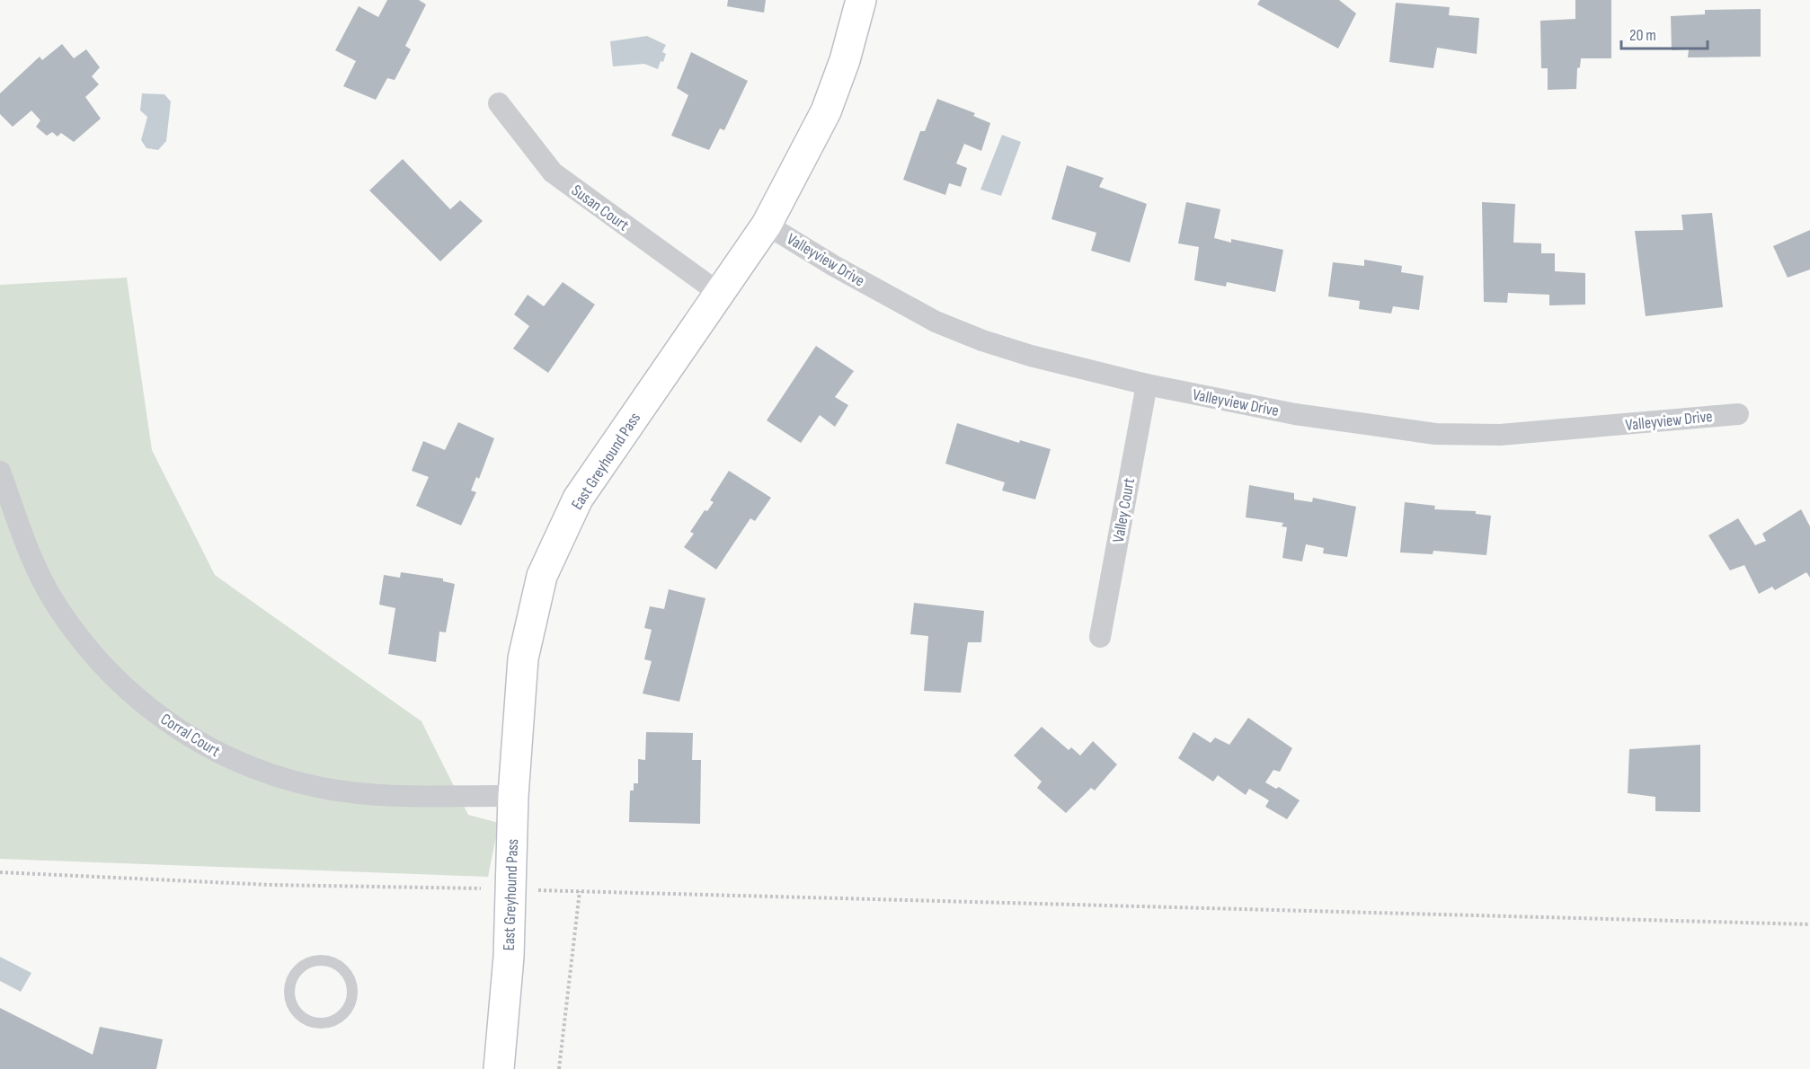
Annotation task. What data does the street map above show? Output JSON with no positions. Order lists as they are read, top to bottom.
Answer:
{
  "streets": {
    "street": [
      "Susan Court",
      "Valleyview Drive",
      "East Greyhound Pass",
      "Valley Court",
      "Corral Court"
    ]
  },
  "crossings": [
    ["Susan Court", "East Greyhound Pass"],
    ["Valleyview Drive", "East Greyhound Pass"],
    ["Valleyview Drive", "Valley Court"],
    ["East Greyhound Pass", "Corral Court"]
  ],
  "scale_bar": "20 m"
}
